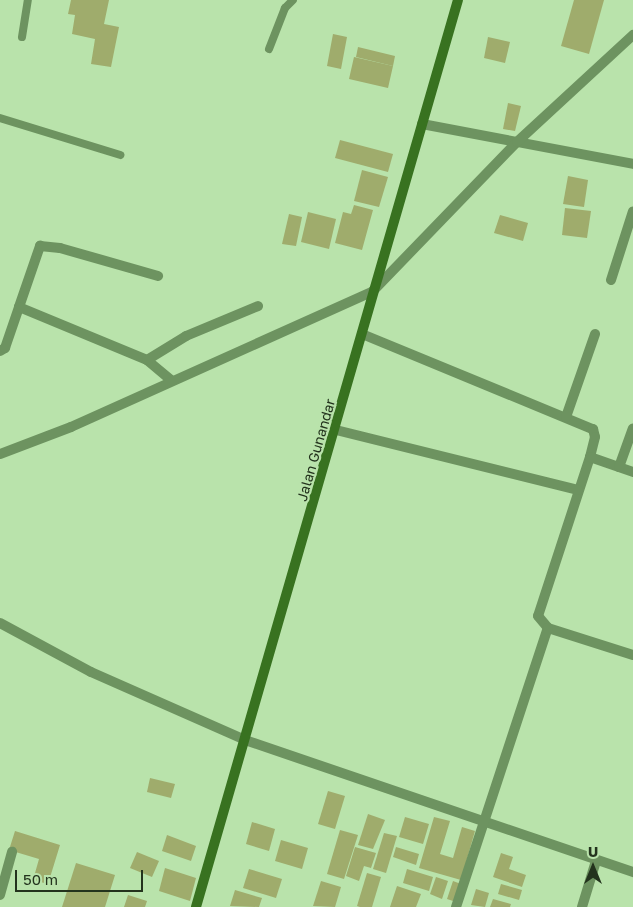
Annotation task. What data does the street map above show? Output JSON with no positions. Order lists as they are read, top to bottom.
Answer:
{
  "streets": {
    "main road": ["Jalan Gunandar"]
  },
  "scale_bar": "50 m",
  "north": "top"
}
